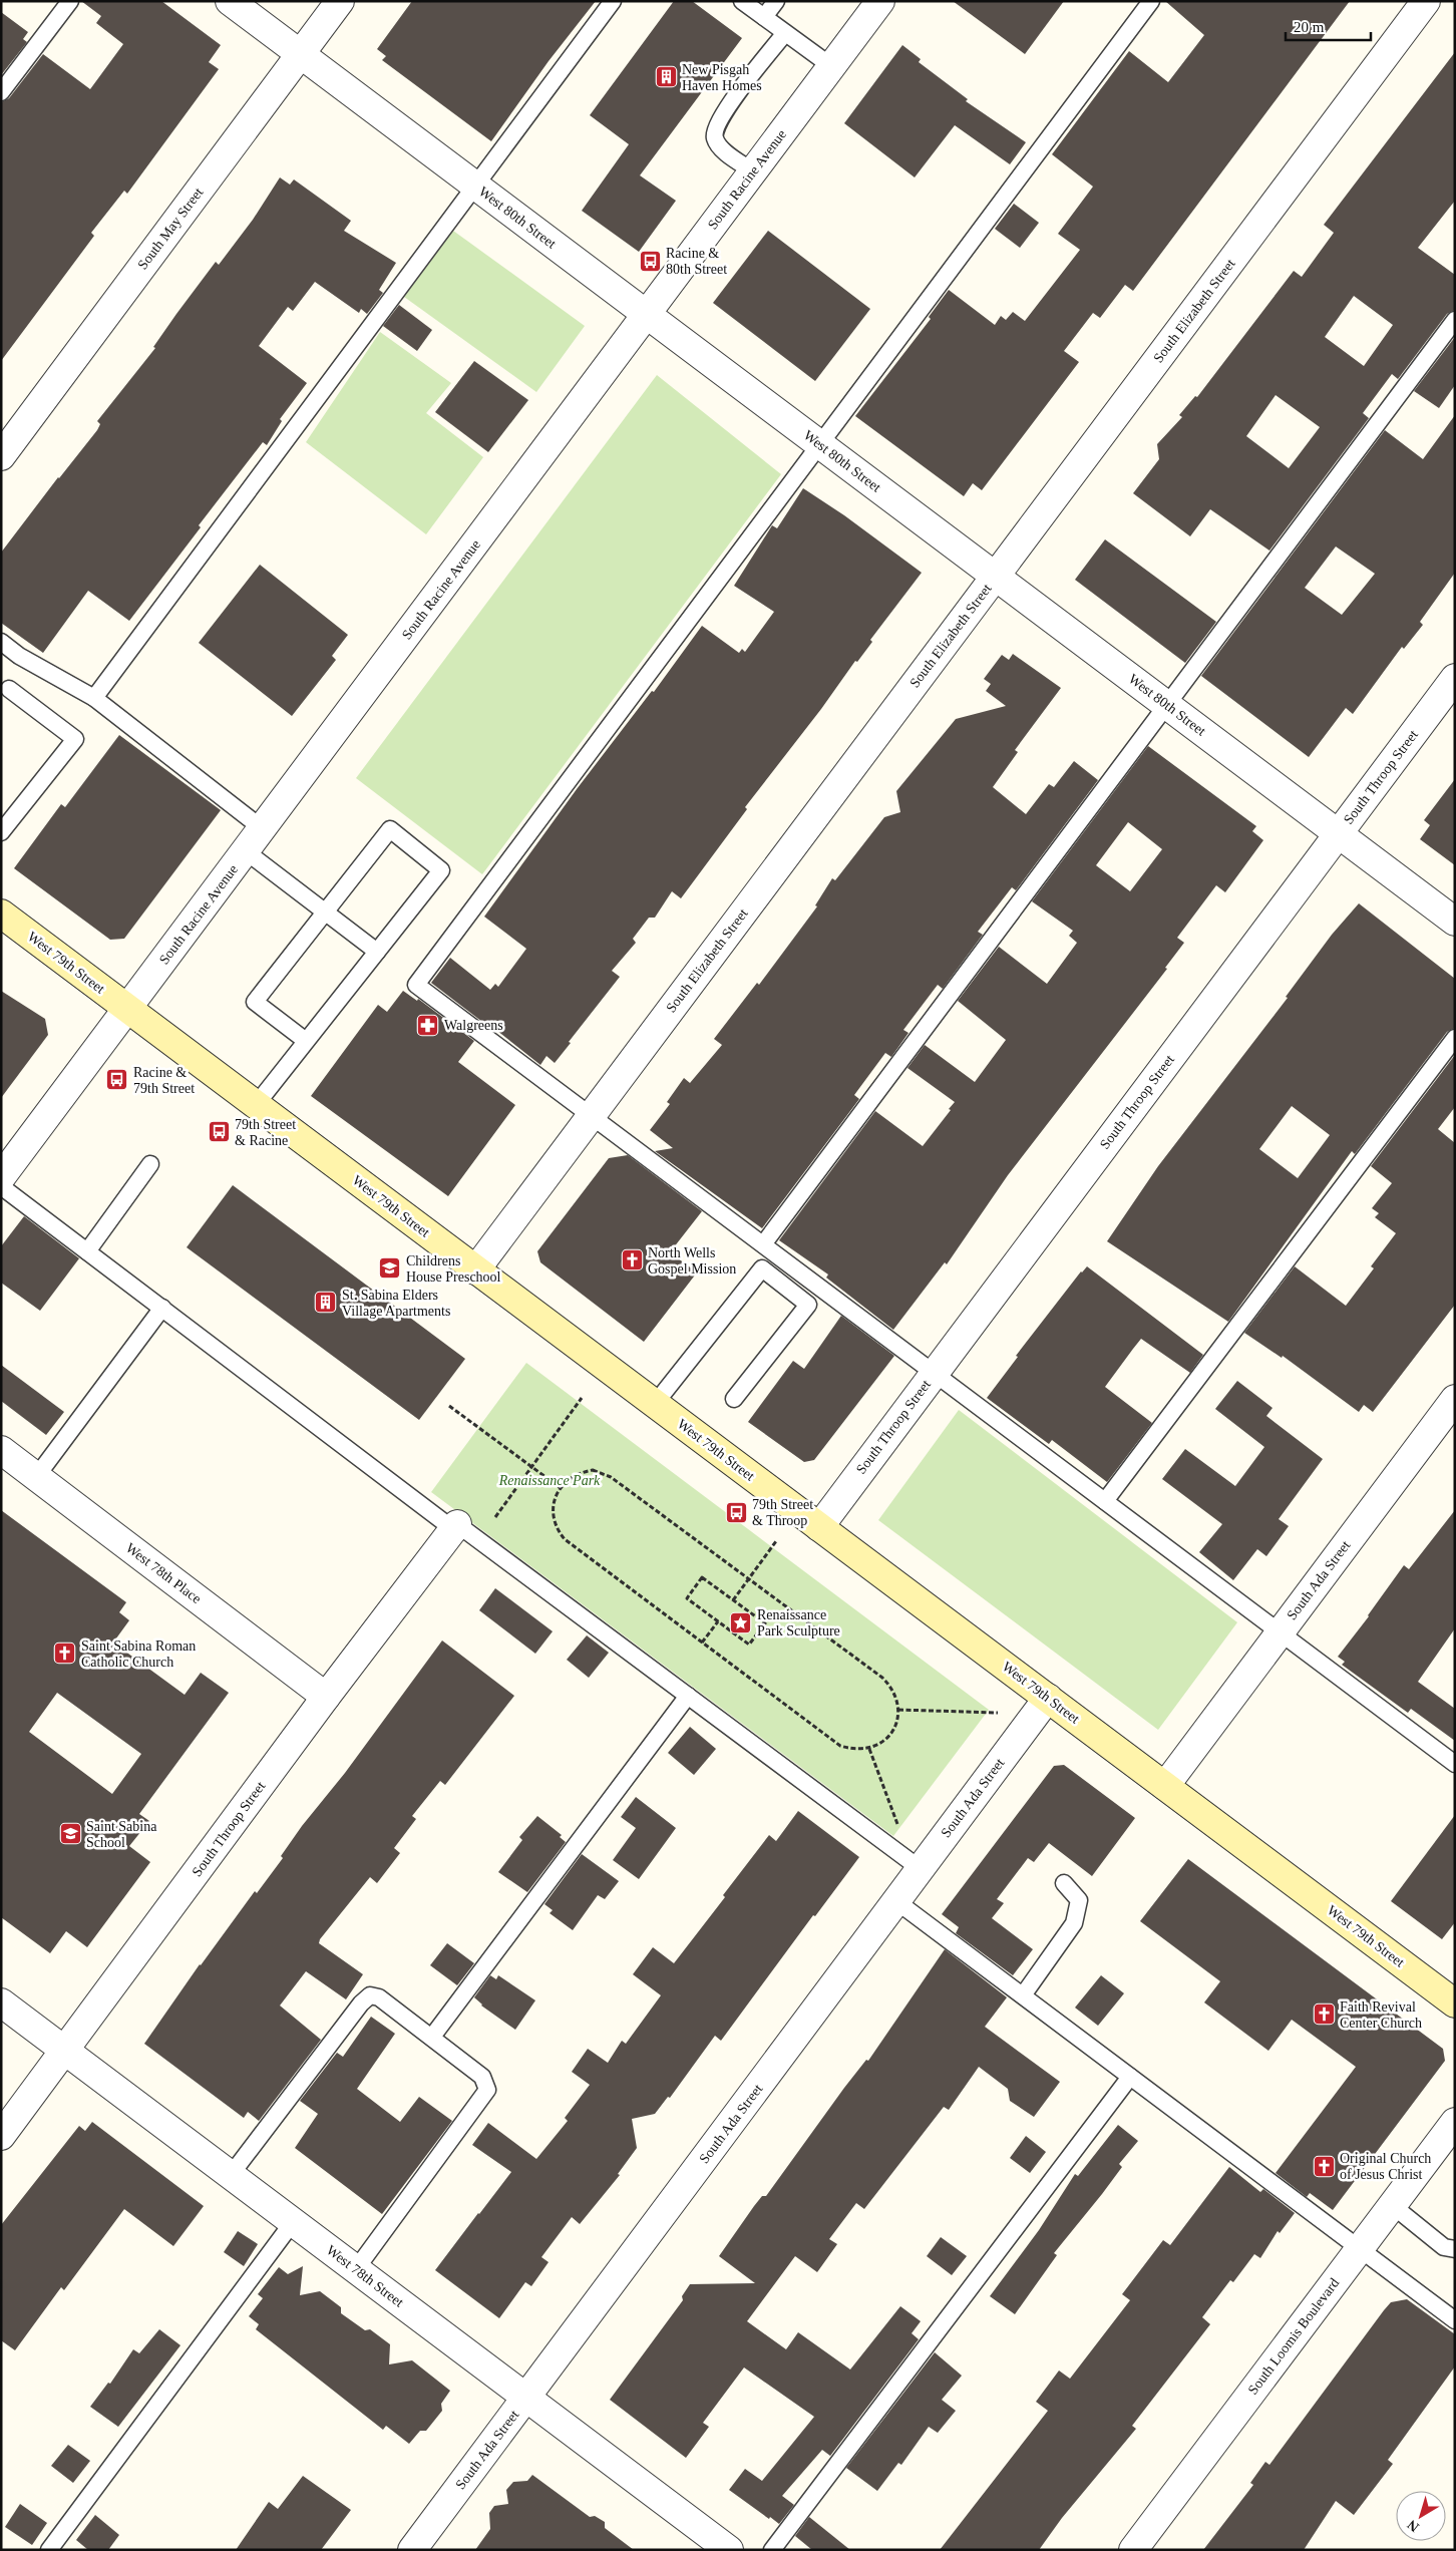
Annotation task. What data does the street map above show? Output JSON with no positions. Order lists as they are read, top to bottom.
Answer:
{
  "streets": {
    "main road": ["West 79th Street"],
    "street": [
      "South Racine Avenue",
      "West 80th Street",
      "South May Street",
      "South Elizabeth Street",
      "South Throop Street",
      "West 78th Place",
      "South Ada Street",
      "West 78th Street",
      "South Loomis Boulevard"
    ]
  },
  "crossings": [
    ["South Racine Avenue", "West 80th Street"],
    ["South Racine Avenue", "West 79th Street"],
    ["West 80th Street", "South May Street"],
    ["West 80th Street", "South Elizabeth Street"],
    ["West 80th Street", "South Throop Street"],
    ["South Elizabeth Street", "West 79th Street"],
    ["South Throop Street", "West 79th Street"],
    ["South Throop Street", "West 78th Place"],
    ["South Throop Street", "West 78th Street"],
    ["West 79th Street", "South Ada Street"],
    ["South Ada Street", "West 78th Street"]
  ],
  "parks": ["Renaissance Park"],
  "places": {
    "building": ["New Pisgah Haven Homes", "St. Sabina Elders Village Apartments"],
    "bus stop": [
      "Racine & 80th Street",
      "Racine & 79th Street",
      "79th Street & Racine",
      "79th Street & Throop"
    ],
    "pharmacy": ["Walgreens"],
    "church": [
      "North Wells Gospel Mission",
      "Saint Sabina Roman Catholic Church",
      "Faith Revival Center Church",
      "Original Church of Jesus Christ"
    ],
    "school or university": ["Childrens House Preschool", "Saint Sabina School"],
    "place": ["Renaissance Park Sculpture"]
  },
  "scale_bar": "20 m",
  "north": "bottom left"
}
